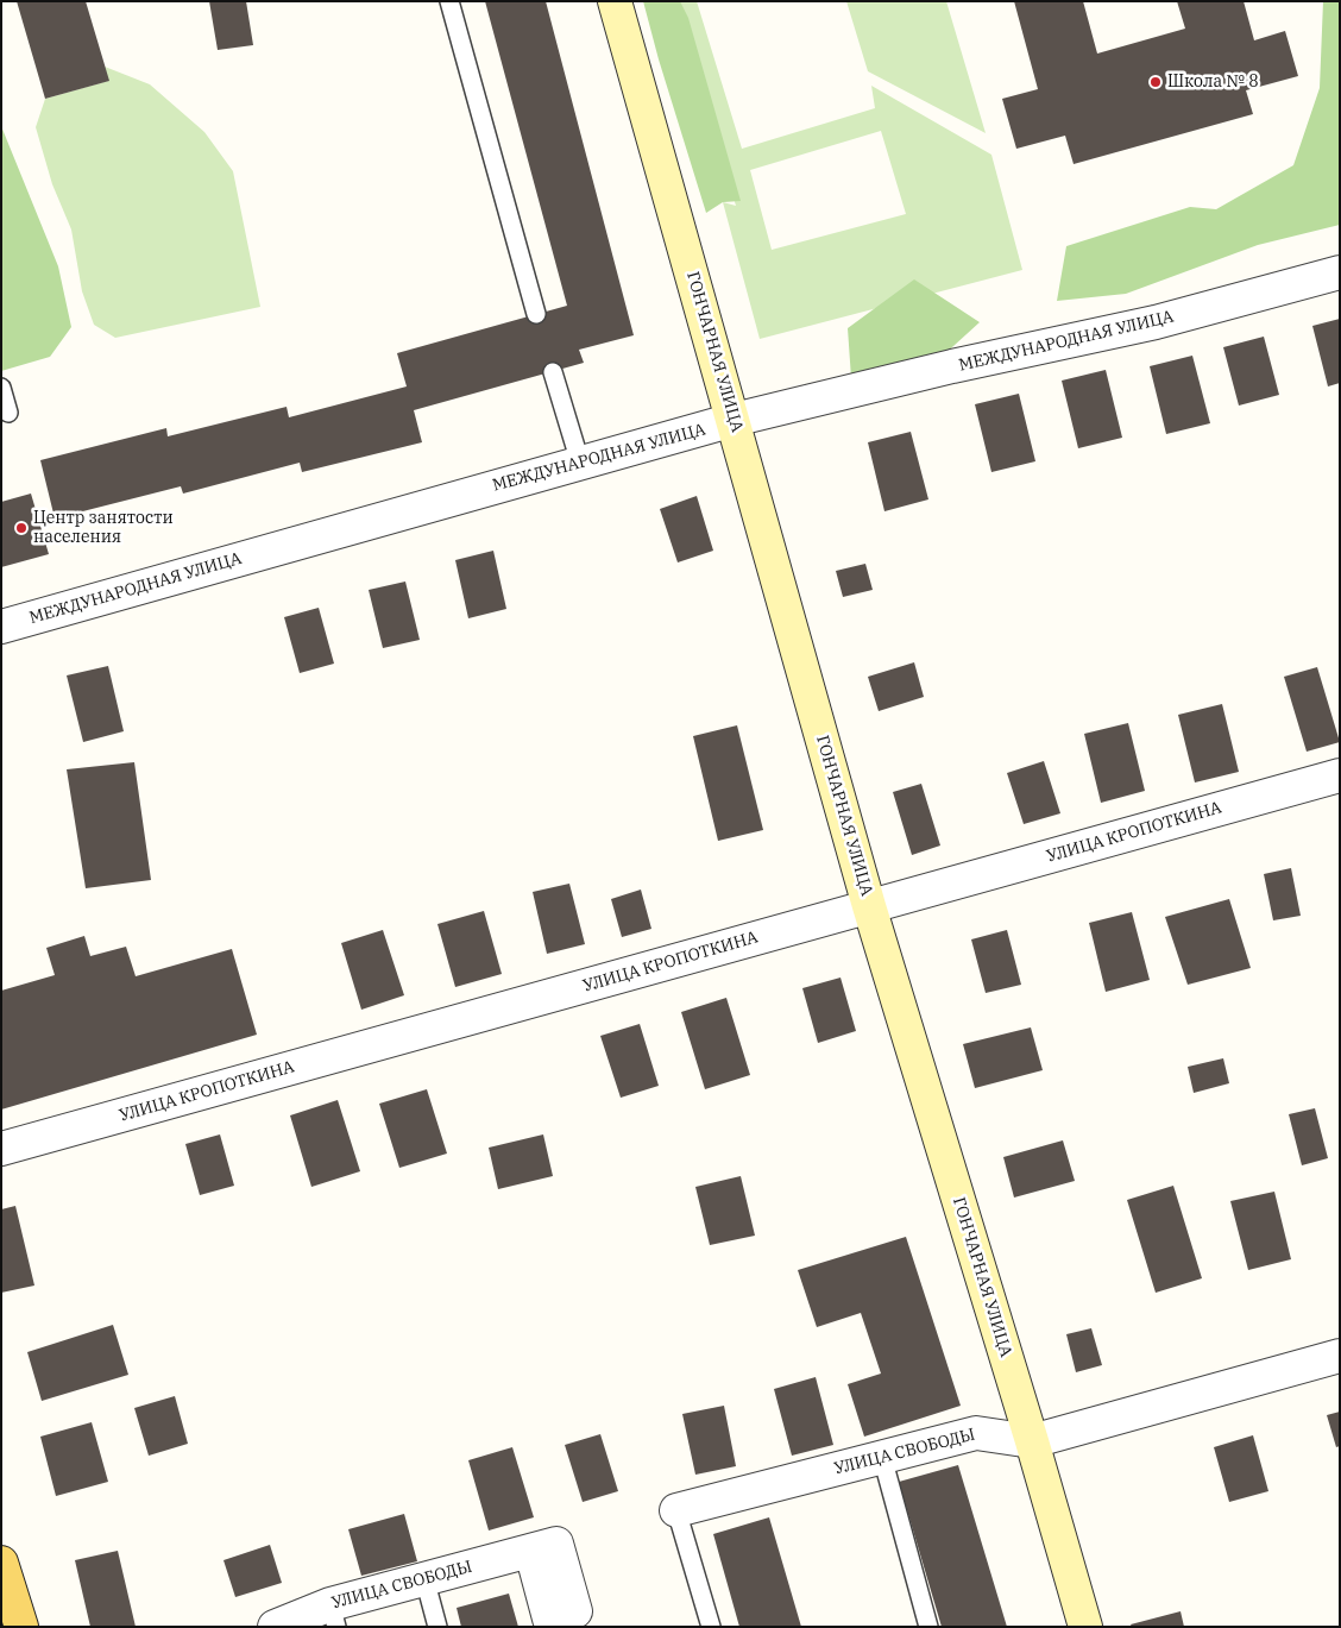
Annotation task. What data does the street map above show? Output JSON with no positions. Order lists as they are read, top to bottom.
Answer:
{
  "streets": {
    "street": [
      "МЕЖДУНАРОДНАЯ УЛИЦА",
      "ГОНЧАРНАЯ УЛИЦА",
      "УЛИЦА КРОПОТКИНА",
      "УЛИЦА СВОБОДЫ"
    ]
  },
  "crossings": [
    ["МЕЖДУНАРОДНАЯ УЛИЦА", "ГОНЧАРНАЯ УЛИЦА"],
    ["ГОНЧАРНАЯ УЛИЦА", "УЛИЦА КРОПОТКИНА"],
    ["ГОНЧАРНАЯ УЛИЦА", "УЛИЦА СВОБОДЫ"]
  ],
  "places": ["Школа № 8", "Центр занятости населения"]
}
